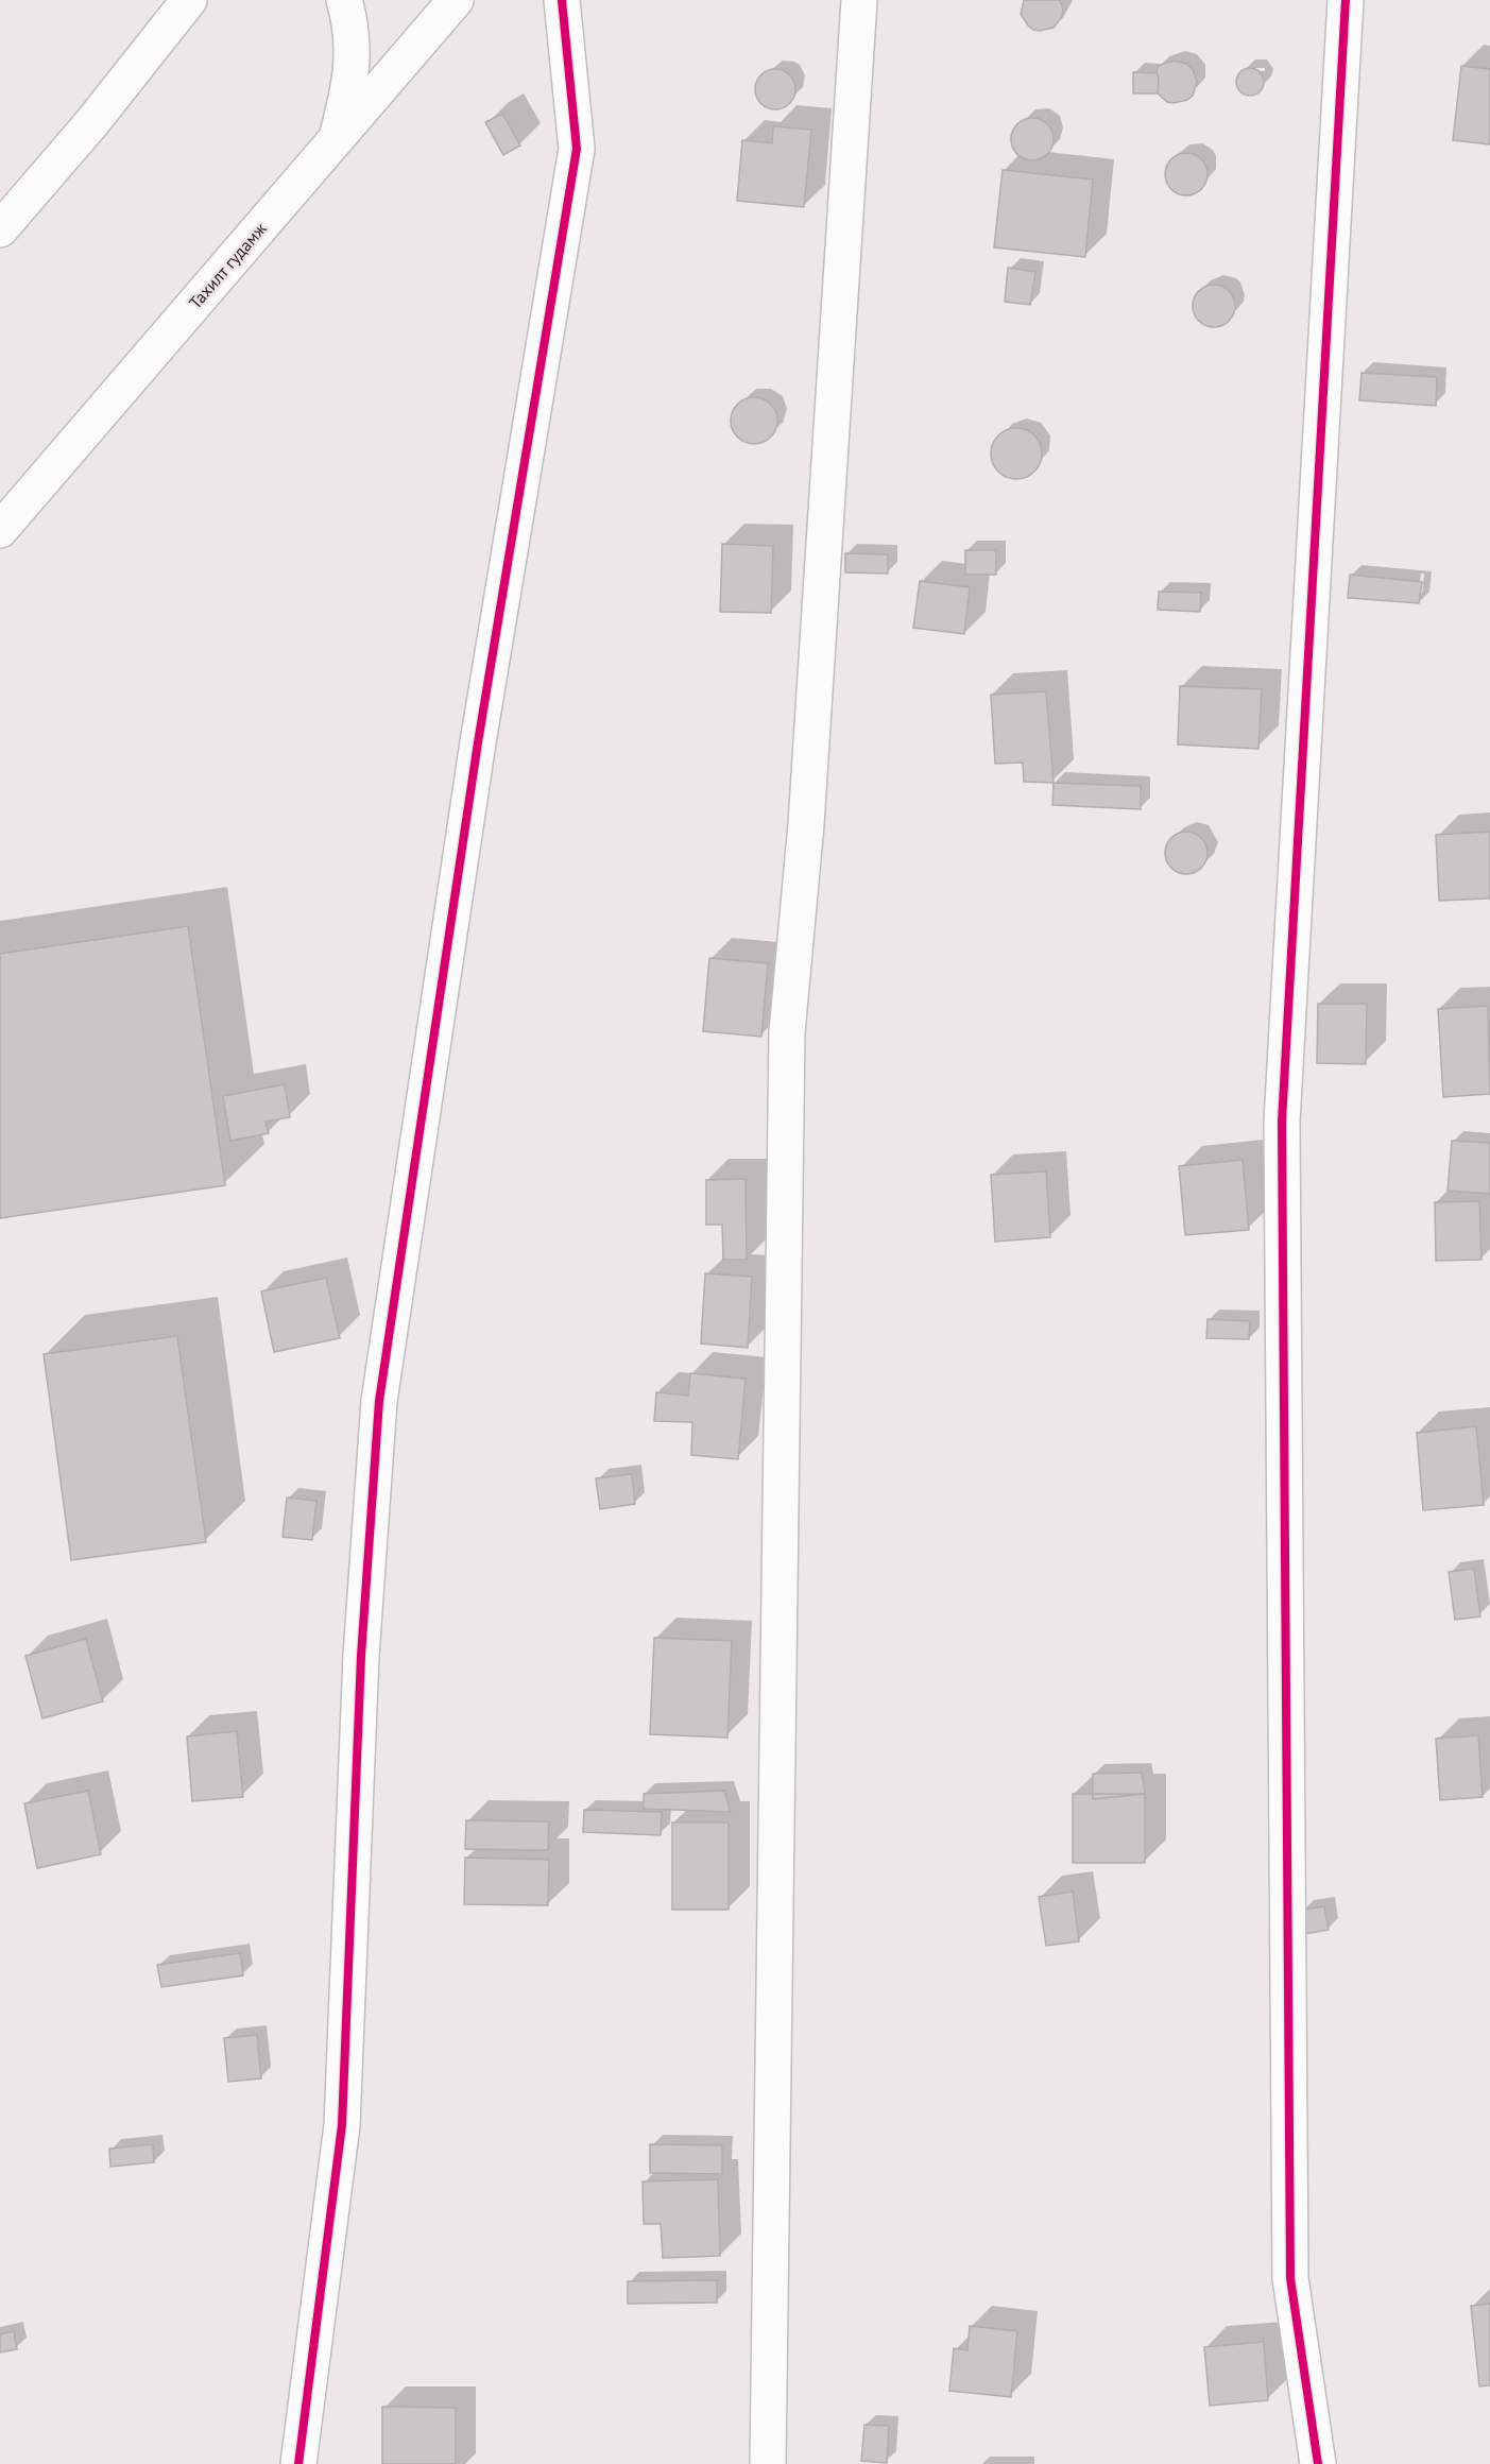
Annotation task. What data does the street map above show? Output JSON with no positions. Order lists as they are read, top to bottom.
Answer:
{
  "streets": {
    "street": ["Тахилт гудамж"]
  }
}
